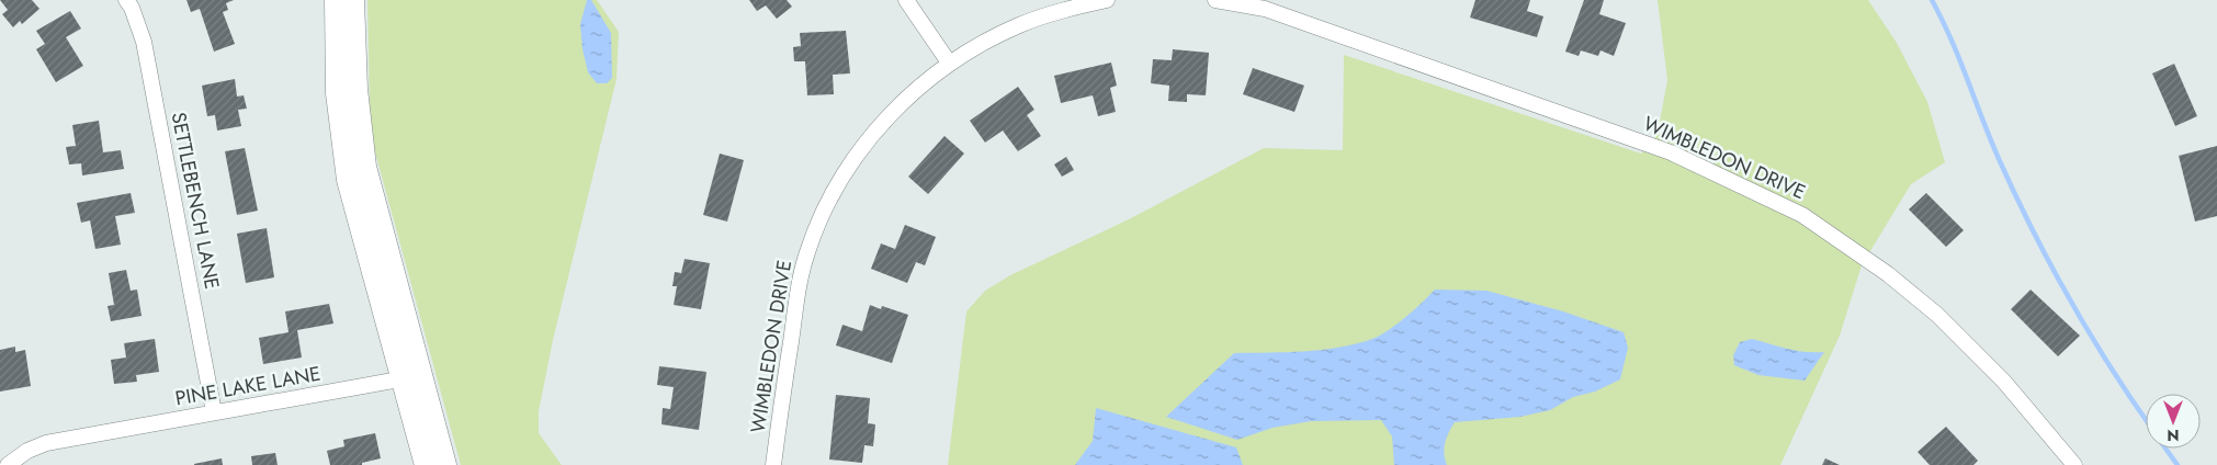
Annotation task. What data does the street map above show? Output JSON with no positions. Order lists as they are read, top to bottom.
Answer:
{
  "streets": {
    "street": ["WIMBLEDON DRIVE", "SETTLEBENCH LANE", "PINE LAKE LANE"]
  },
  "crossings": [
    ["SETTLEBENCH LANE", "PINE LAKE LANE"]
  ],
  "north": "bottom"
}
